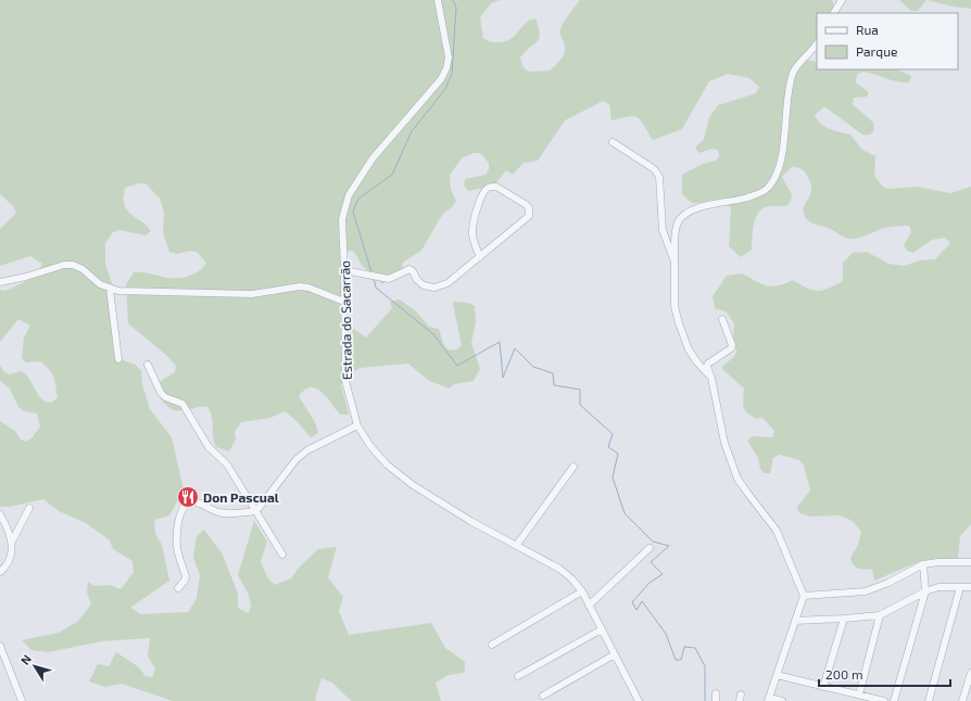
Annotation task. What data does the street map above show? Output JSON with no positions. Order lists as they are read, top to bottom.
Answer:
{
  "streets": {
    "street": ["Estrada do Sacarrão"]
  },
  "places": {
    "restaurant": ["Don Pascual"]
  },
  "legend": ["Rua", "Parque"],
  "scale_bar": "200 m",
  "north": "top left"
}
